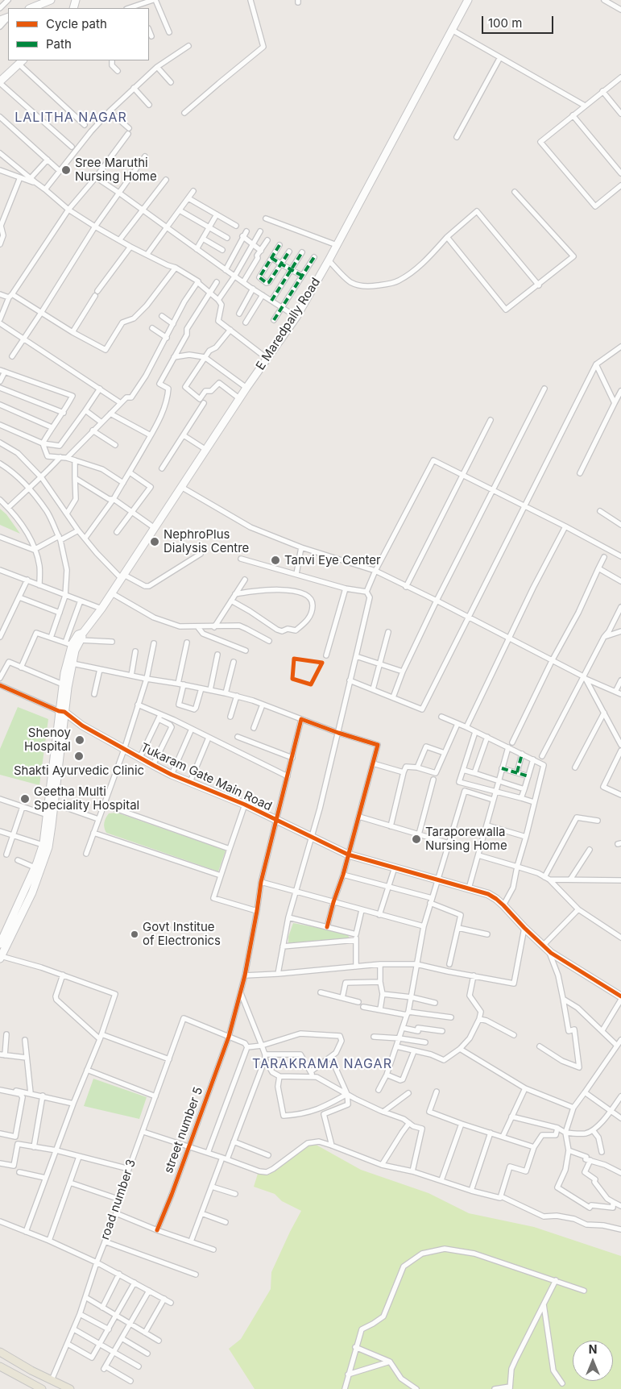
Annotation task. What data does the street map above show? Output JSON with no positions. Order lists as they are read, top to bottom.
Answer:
{
  "streets": {
    "main road": ["E Maredpally Road", "Tukaram Gate Main Road"],
    "street": ["street number 5", "road number 3"]
  },
  "crossings": [
    ["E Maredpally Road", "Tukaram Gate Main Road"],
    ["Tukaram Gate Main Road", "street number 5"],
    ["street number 5", "road number 3"]
  ],
  "districts": ["LALITHA NAGAR", "TARAKRAMA NAGAR"],
  "places": [
    "Sree Maruthi Nursing Home",
    "NephroPlus Dialysis Centre",
    "Tanvi Eye Center",
    "Shenoy Hospital",
    "Shakti Ayurvedic Clinic",
    "Geetha Multi Speciality Hospital",
    "Taraporewalla Nursing Home",
    "Govt Institue of Electronics"
  ],
  "legend": ["Cycle path", "Path"],
  "scale_bar": "100 m",
  "north": "top"
}
